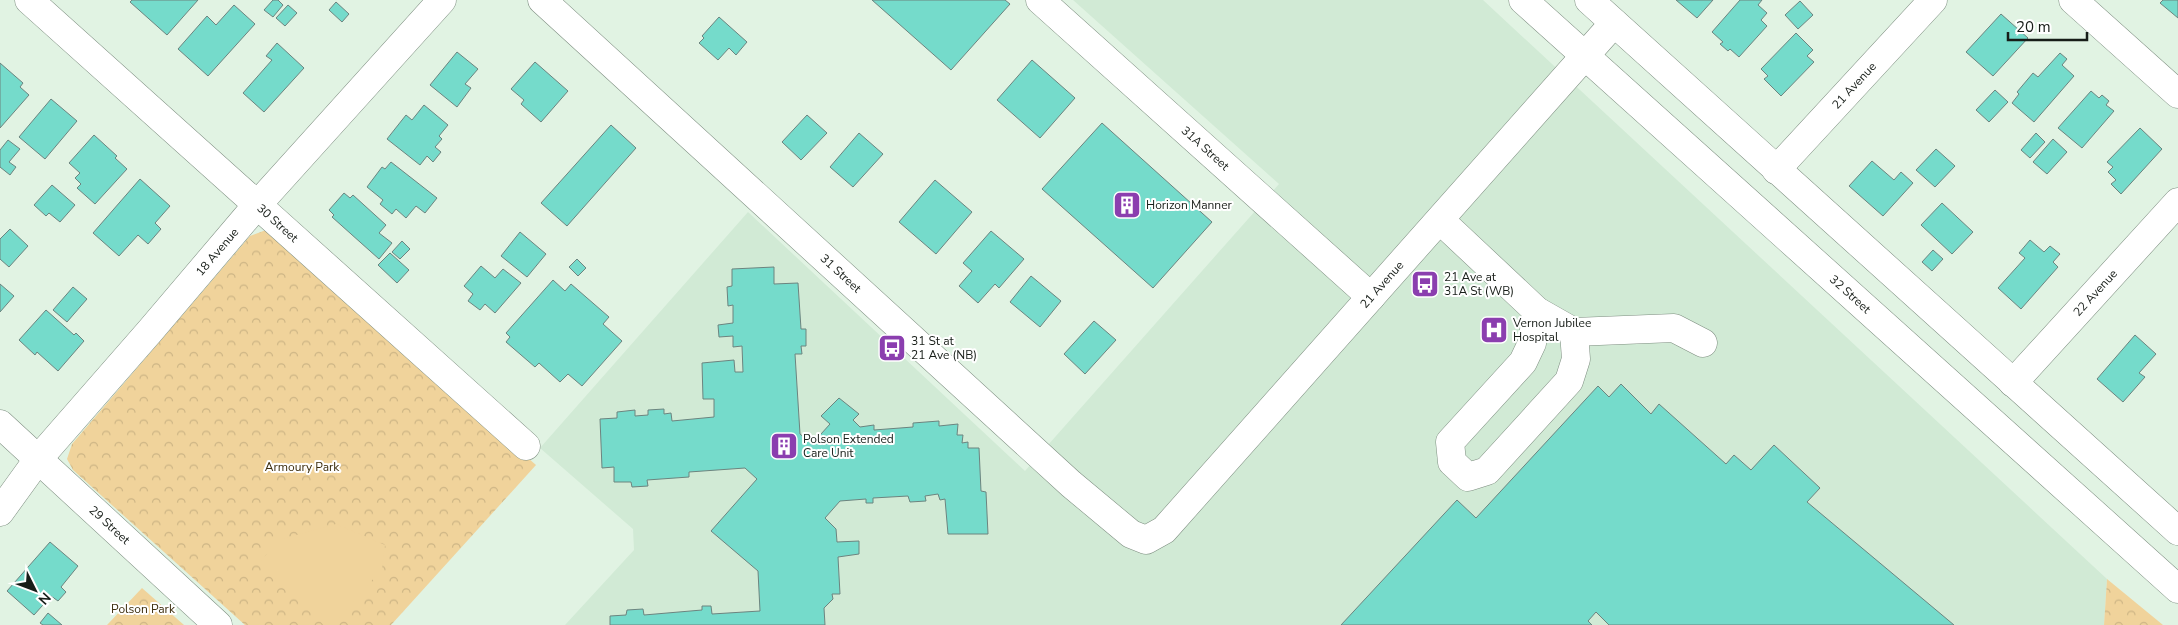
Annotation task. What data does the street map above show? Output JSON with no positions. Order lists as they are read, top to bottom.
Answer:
{
  "streets": {
    "main road": [
      "21 Avenue",
      "31A Street",
      "30 Street",
      "18 Avenue",
      "31 Street",
      "22 Avenue",
      "32 Street",
      "29 Street"
    ]
  },
  "crossings": [
    ["21 Avenue", "31A Street"],
    ["21 Avenue", "31 Street"],
    ["21 Avenue", "32 Street"],
    ["30 Street", "18 Avenue"],
    ["18 Avenue", "29 Street"]
  ],
  "parks": ["Armoury Park", "Polson Park"],
  "places": {
    "building": ["Horizon Manner", "Polson Extended Care Unit"],
    "bus stop": ["21 Ave at 31A St (WB)", "31 St at 21 Ave (NB)"],
    "hospital": ["Vernon Jubilee Hospital"]
  },
  "scale_bar": "20 m",
  "north": "bottom right"
}
